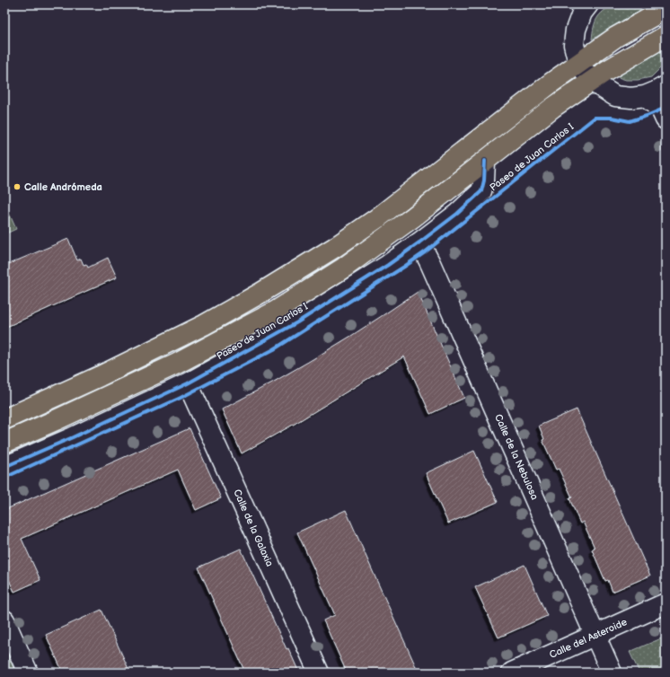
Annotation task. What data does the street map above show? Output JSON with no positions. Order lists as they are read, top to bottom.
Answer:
{
  "streets": {
    "main road": ["Paseo de Juan Carlos I"],
    "street": ["Calle de la Nebulosa", "Calle de la Galaxia", "Calle del Asteroide"]
  },
  "crossings": [
    ["Paseo de Juan Carlos I", "Calle de la Nebulosa"],
    ["Paseo de Juan Carlos I", "Calle de la Galaxia"],
    ["Calle de la Nebulosa", "Calle del Asteroide"]
  ],
  "places": ["Calle Andrómeda"]
}
